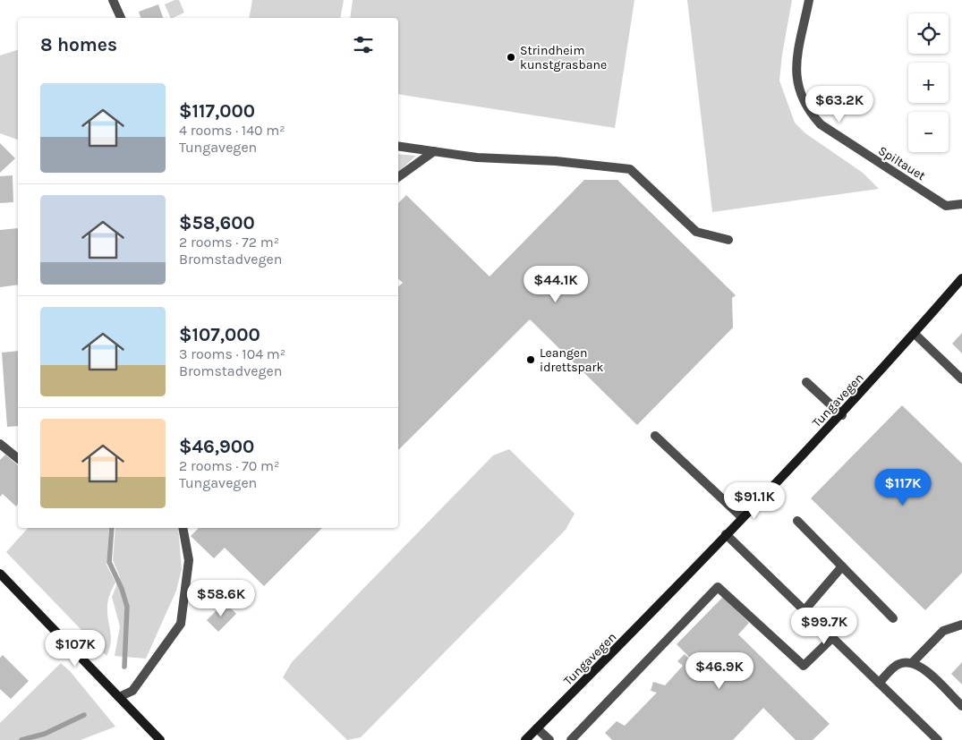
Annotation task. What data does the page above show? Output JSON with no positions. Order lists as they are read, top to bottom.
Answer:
{
  "streets": {
    "street": ["Spiltauet", "Tungavegen"]
  },
  "places": ["Strindheim kunstgrasbane", "Leangen idrettspark"],
  "page": {
    "map_buttons": ["+", "−"],
    "heading": "8 homes",
    "list": [
      {
        "name": "$117,000",
        "note": "4 rooms · 140 m² · Tungavegen"
      },
      {
        "name": "$58,600",
        "note": "2 rooms · 72 m² · Bromstadvegen"
      },
      {
        "name": "$107,000",
        "note": "3 rooms · 104 m² · Bromstadvegen"
      },
      {
        "name": "$46,900",
        "note": "2 rooms · 70 m² · Tungavegen"
      }
    ],
    "price": [
      "$63.2K",
      "$44.1K",
      "$117K",
      "$91.1K",
      "$58.6K",
      "$99.7K",
      "$107K",
      "$46.9K"
    ]
  }
}
